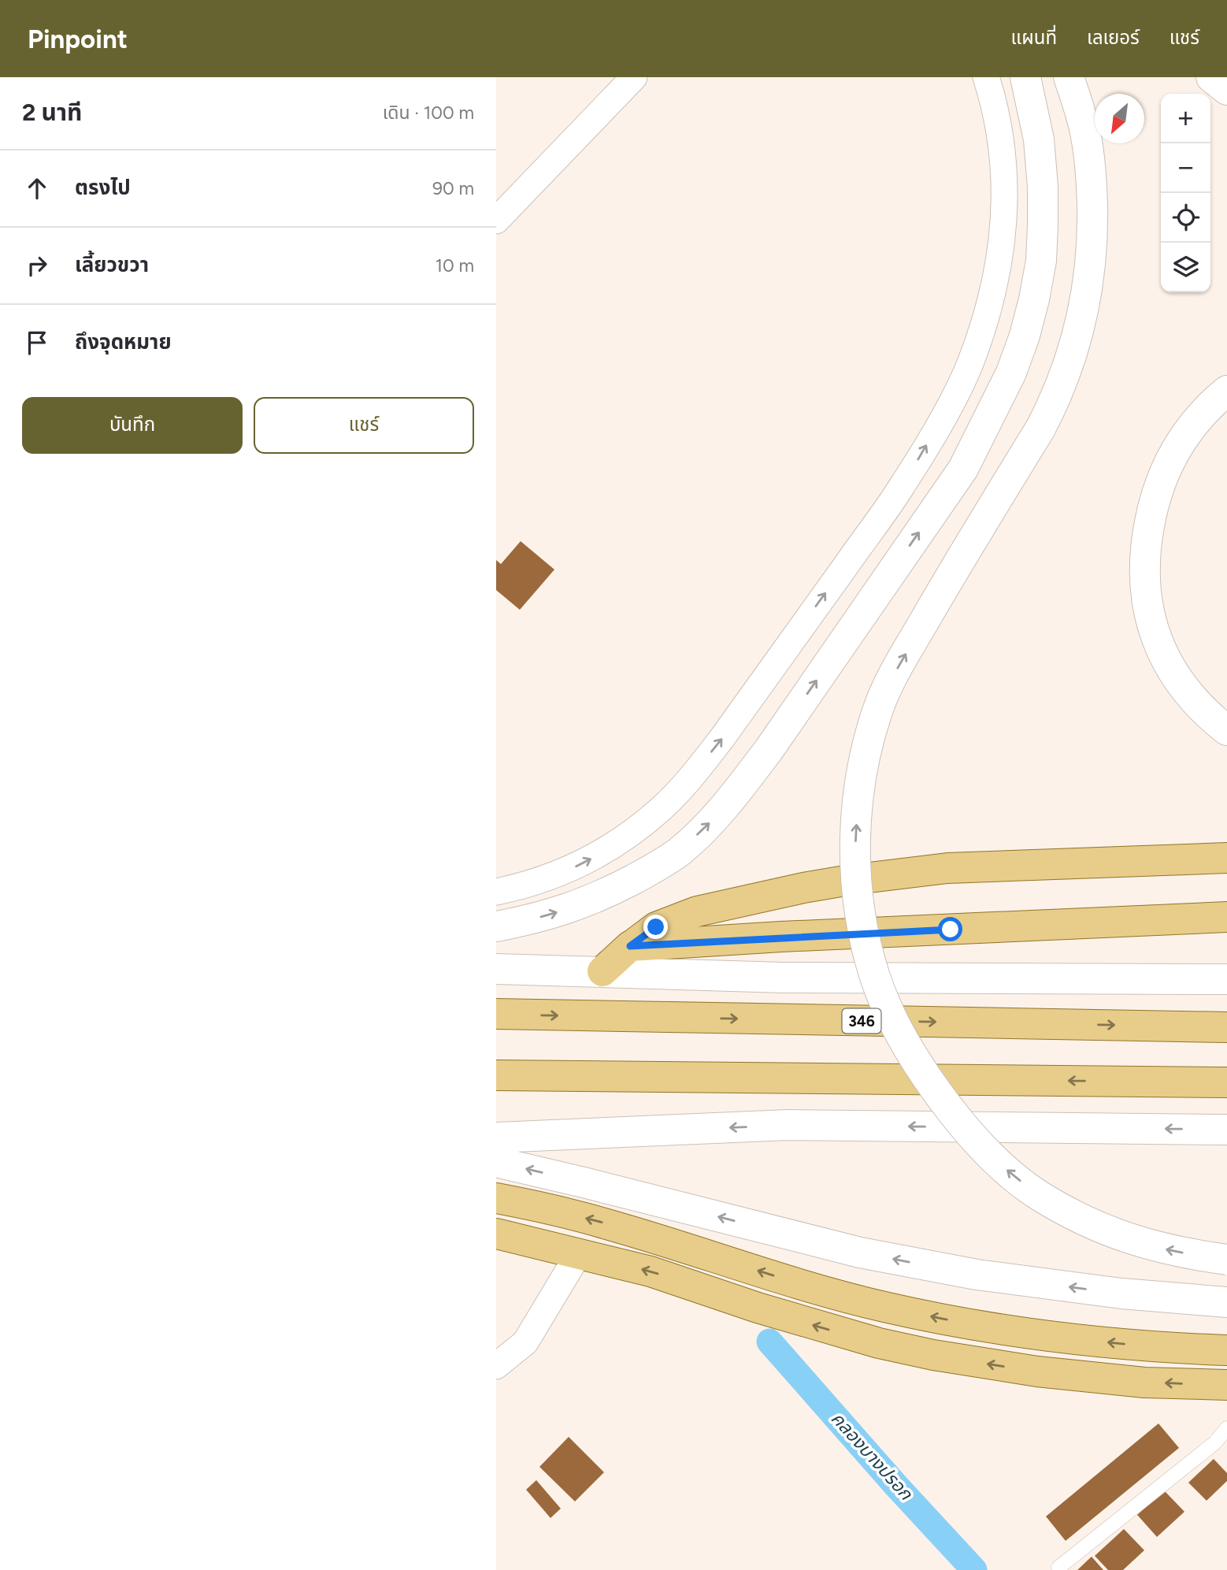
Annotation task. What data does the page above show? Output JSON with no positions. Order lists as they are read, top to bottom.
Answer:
{
  "streets": {
    "main road": ["346"]
  },
  "water": ["คลองบางปรอก"],
  "north": "bottom left",
  "page": {
    "header": "Pinpoint",
    "nav": ["แผนที่", "เลเยอร์", "แชร์"],
    "heading": ["2 นาที", "เดิน · 100 m"],
    "map_buttons": ["+", "−"],
    "list": [
      ["ตรงไป", "90 m"],
      ["เลี้ยวขวา", "10 m"],
      "ถึงจุดหมาย"
    ],
    "buttons": ["บันทึก", "แชร์"]
  }
}
